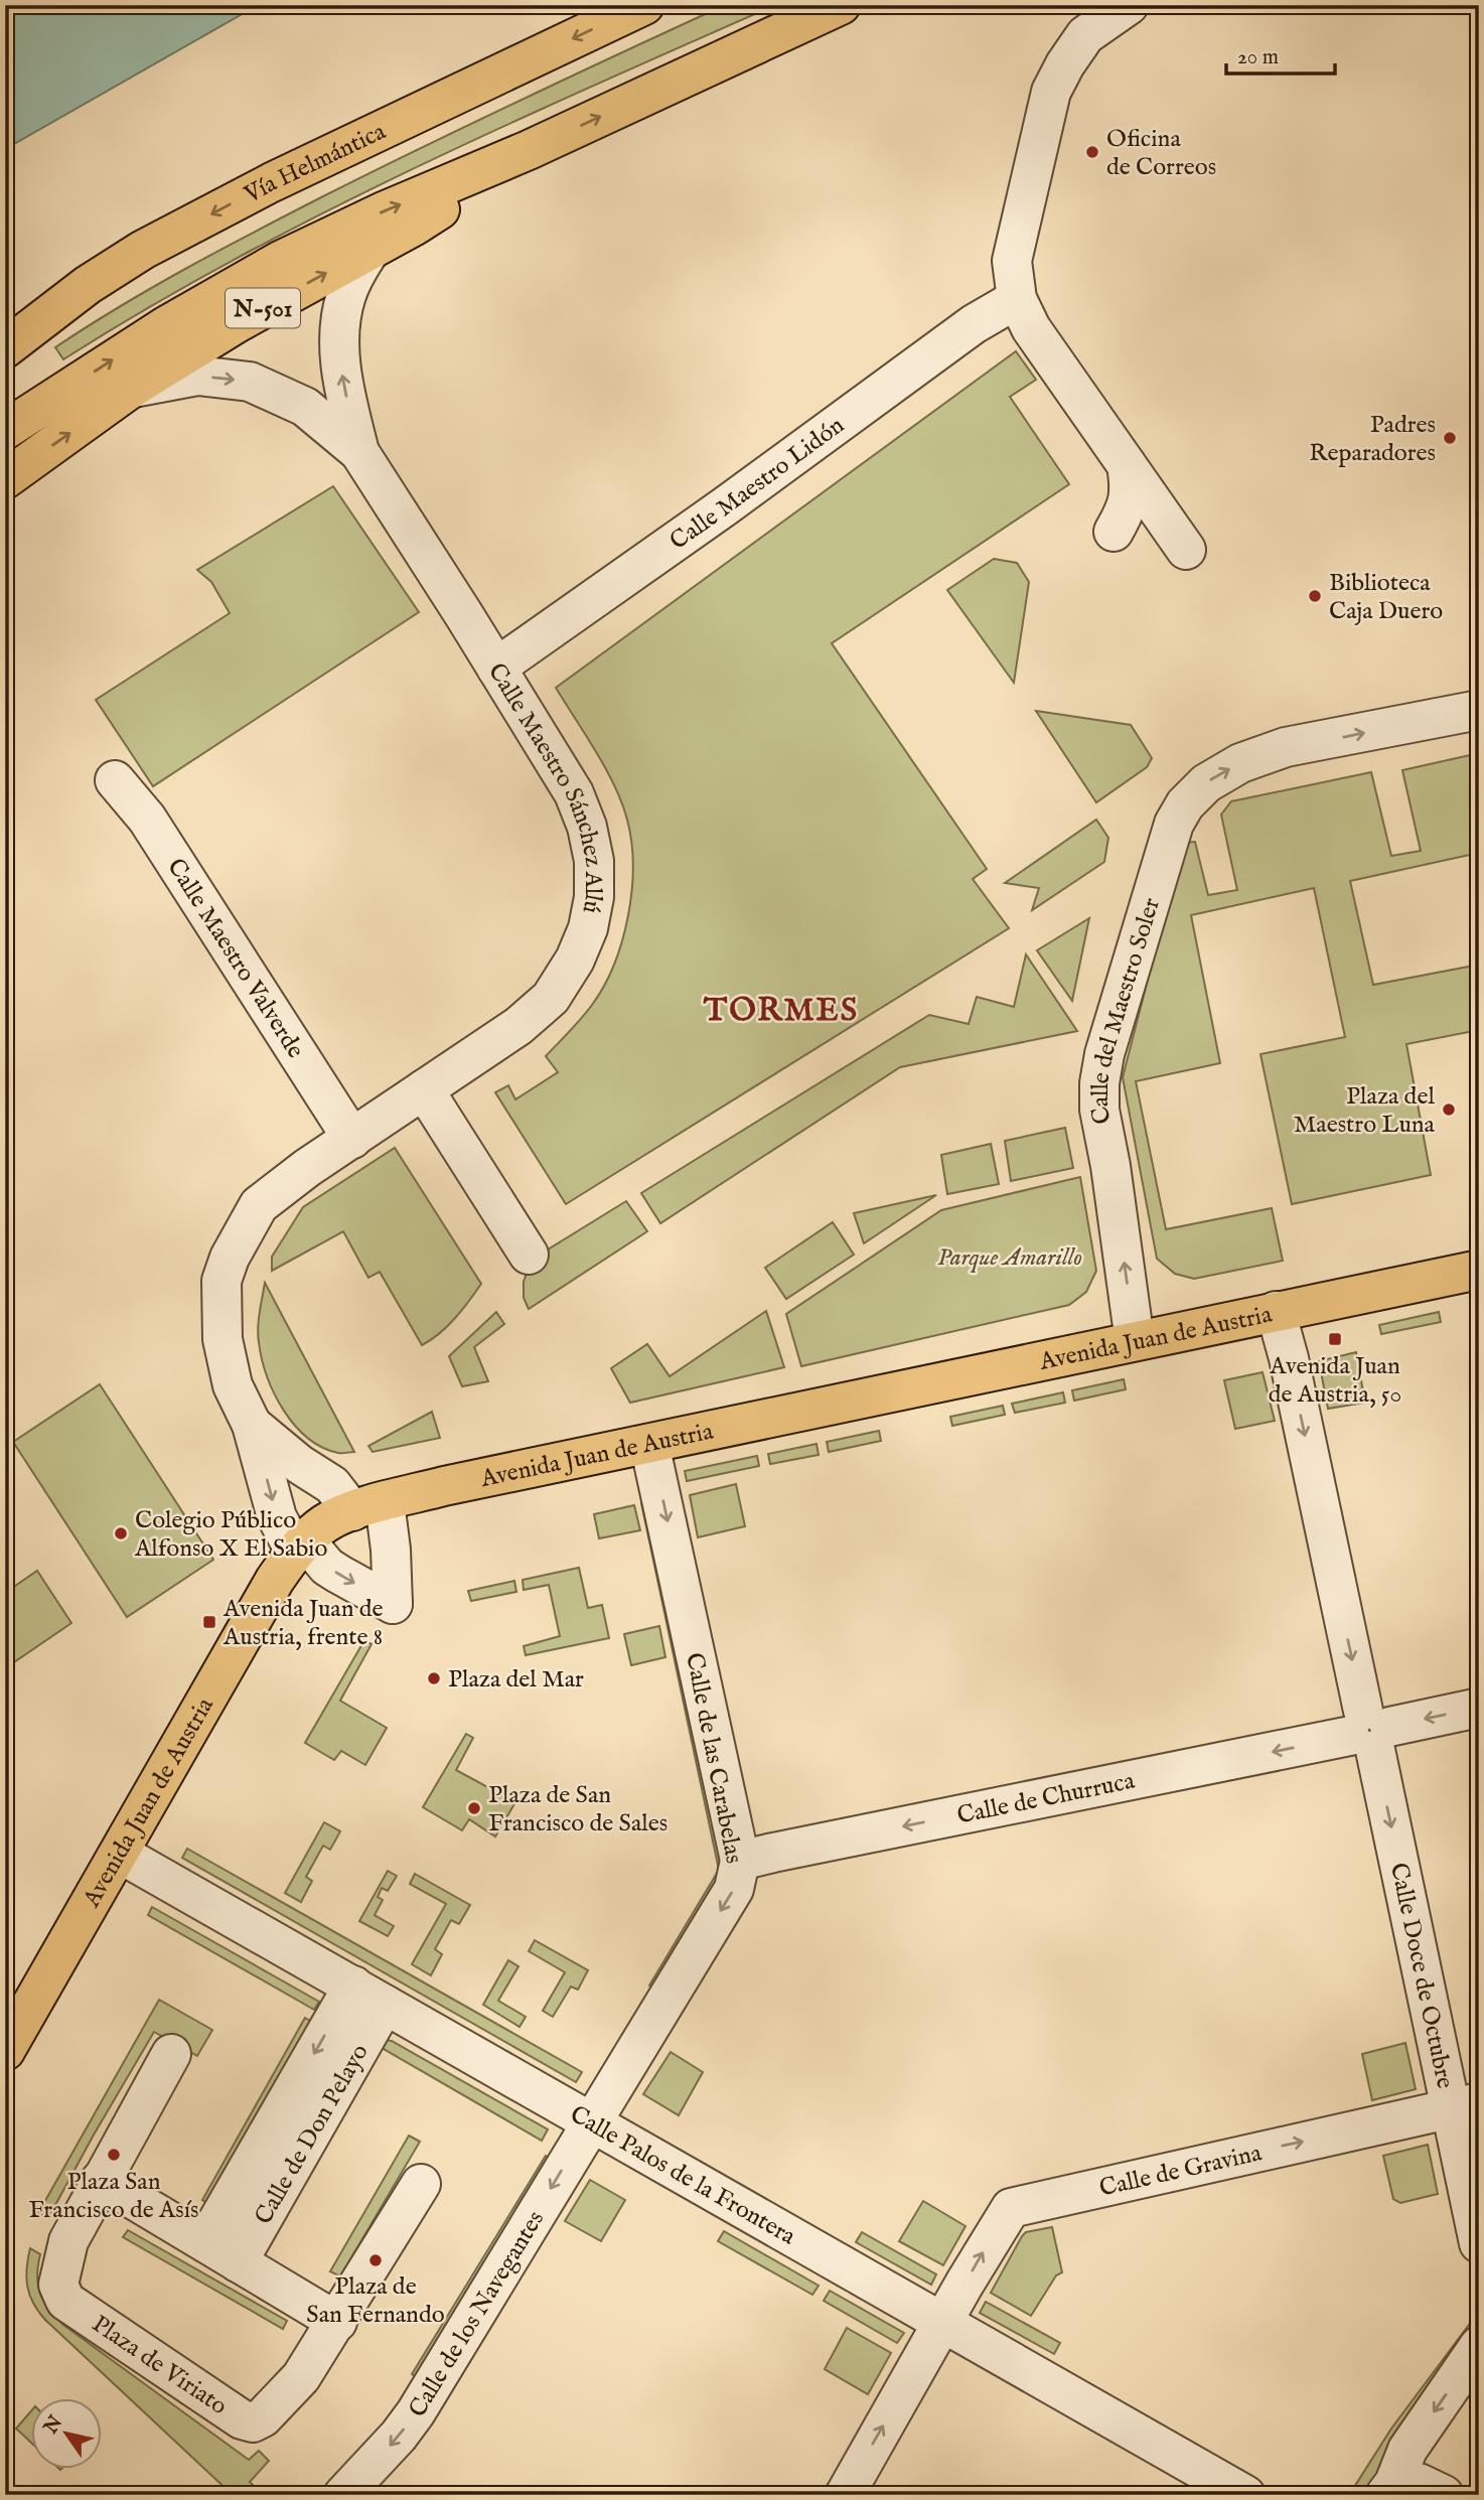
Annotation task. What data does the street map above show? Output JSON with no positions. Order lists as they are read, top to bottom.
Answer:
{
  "streets": {
    "main road": ["Vía Helmántica", "N-501", "Avenida Juan de Austria"],
    "street": [
      "Calle Maestro Lidón",
      "Calle Maestro Sánchez Allú",
      "Calle Maestro Valverde",
      "Calle del Maestro Soler",
      "Calle de las Carabelas",
      "Calle de Churruca",
      "Calle Doce de Octubre",
      "Calle de Don Pelayo",
      "Calle de Gravina",
      "Calle Palos de la Frontera",
      "Calle de los Navegantes",
      "Plaza de Viriato"
    ]
  },
  "crossings": [
    ["N-501", "Calle Maestro Sánchez Allú"],
    ["Calle Maestro Lidón", "Calle Maestro Sánchez Allú"],
    ["Calle Maestro Sánchez Allú", "Calle Maestro Valverde"],
    ["Calle del Maestro Soler", "Avenida Juan de Austria"],
    ["Avenida Juan de Austria", "Calle de las Carabelas"],
    ["Avenida Juan de Austria", "Calle Doce de Octubre"],
    ["Avenida Juan de Austria", "Calle Palos de la Frontera"],
    ["Calle de las Carabelas", "Calle de Churruca"],
    ["Calle de las Carabelas", "Calle Palos de la Frontera"],
    ["Calle de las Carabelas", "Calle de los Navegantes"],
    ["Calle de Churruca", "Calle Doce de Octubre"],
    ["Calle Doce de Octubre", "Calle de Gravina"],
    ["Calle de Don Pelayo", "Calle Palos de la Frontera"],
    ["Calle de Gravina", "Calle Palos de la Frontera"],
    ["Calle Palos de la Frontera", "Calle de los Navegantes"]
  ],
  "one_way": [
    "Calle del Maestro Soler",
    "Calle de las Carabelas",
    "Calle de Churruca",
    "Calle Doce de Octubre",
    "Calle de Gravina"
  ],
  "districts": ["TORMES"],
  "parks": ["Parque Amarillo"],
  "places": {
    "other": [
      "Oficina de Correos",
      "Padres Reparadores",
      "Biblioteca Caja Duero",
      "Plaza del Maestro Luna",
      "Colegio Público Alfonso X El Sabio",
      "Plaza del Mar",
      "Plaza de San Francisco de Sales",
      "Plaza San Francisco de Asís",
      "Plaza de San Fernando"
    ],
    "transit": ["Avenida Juan de Austria, 50", "Avenida Juan de Austria, frente 8"]
  },
  "scale_bar": "20 m",
  "north": "top left"
}
